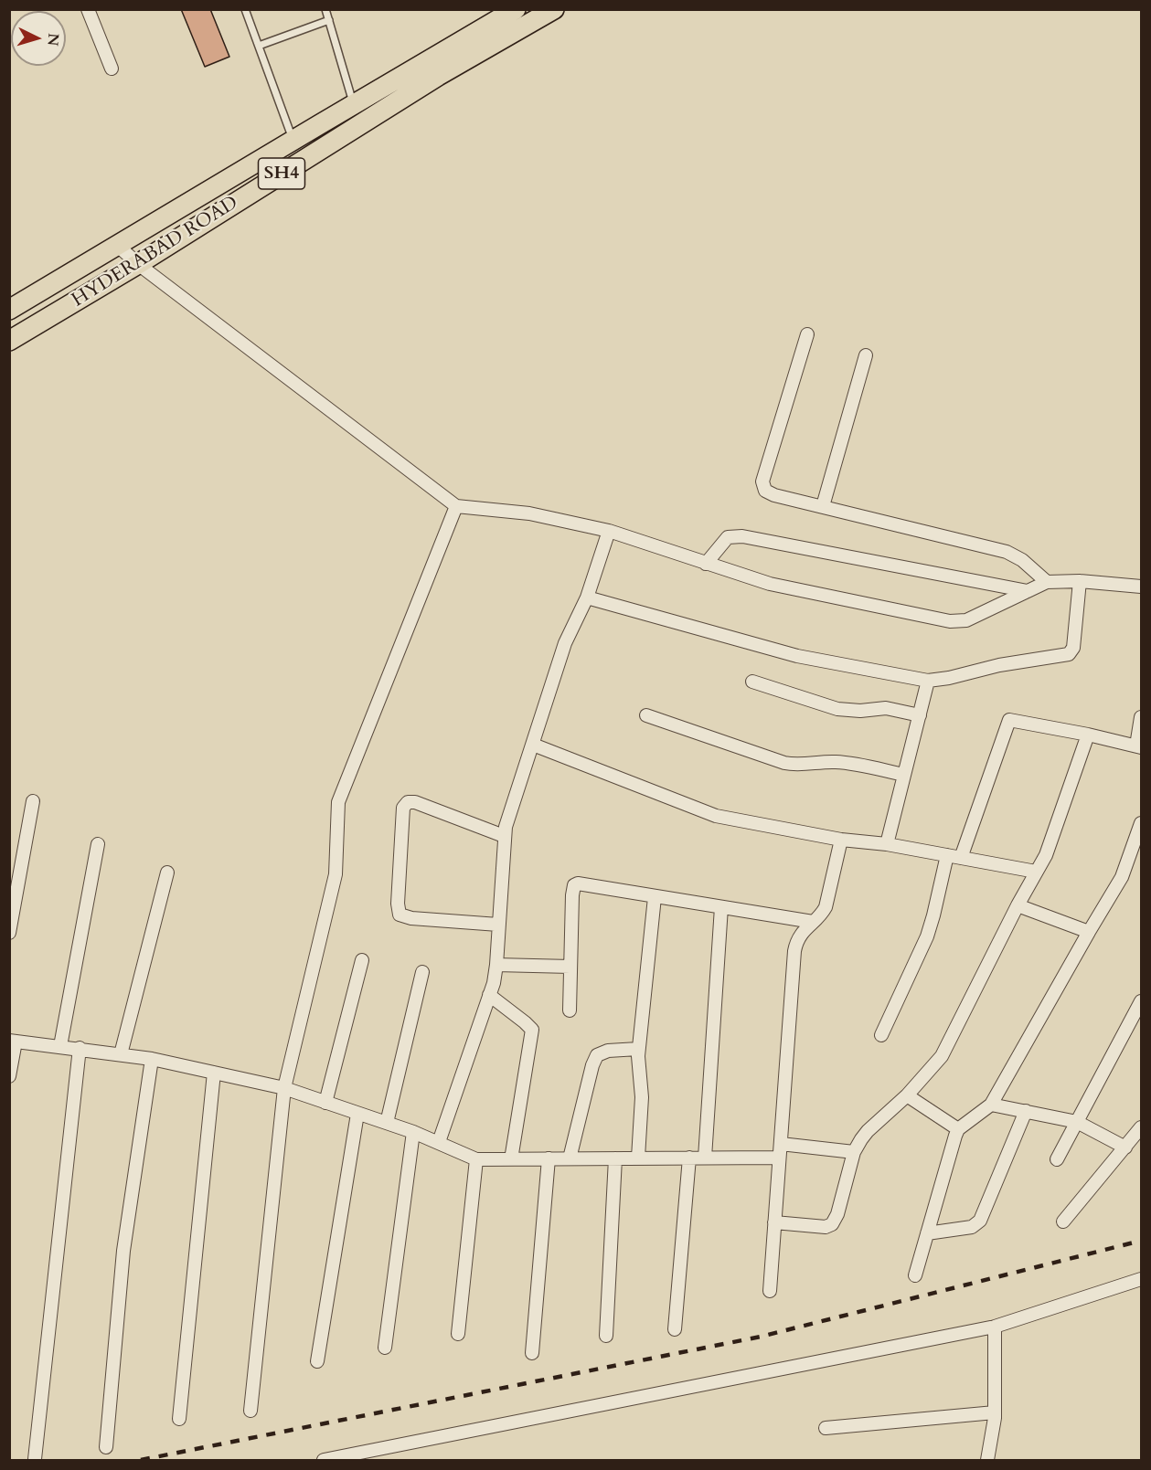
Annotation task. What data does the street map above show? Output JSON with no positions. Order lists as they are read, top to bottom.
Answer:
{
  "streets": {
    "main road": ["SH4", "HYDERABAD ROAD"]
  },
  "north": "right"
}
